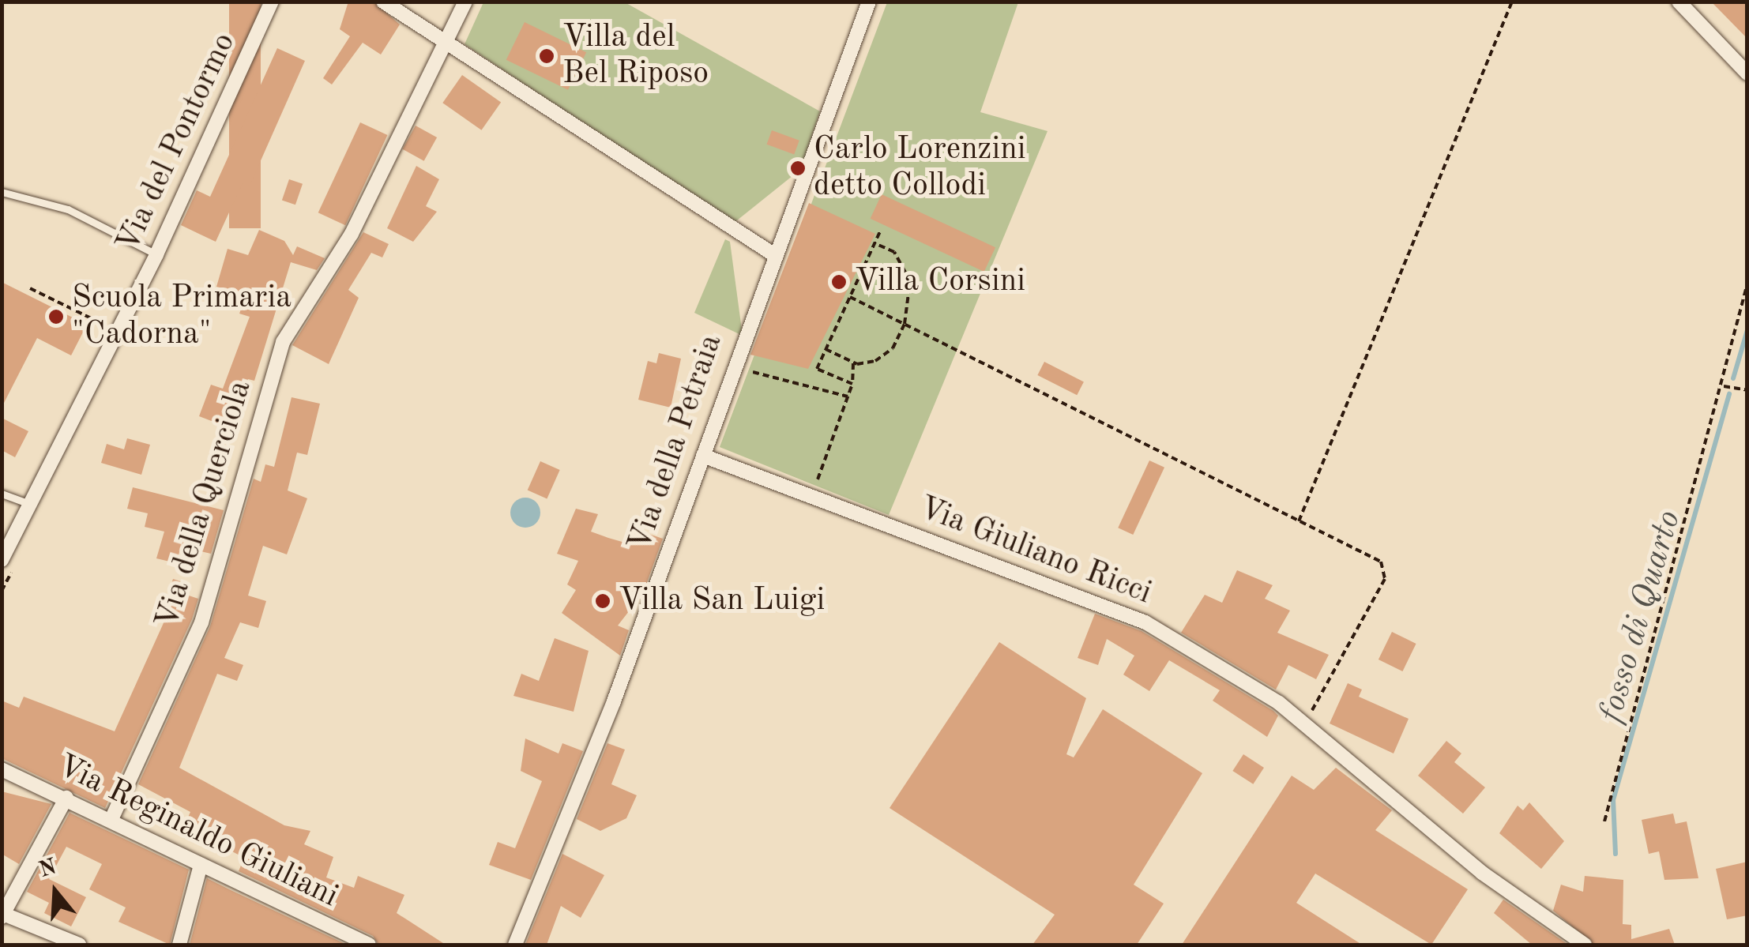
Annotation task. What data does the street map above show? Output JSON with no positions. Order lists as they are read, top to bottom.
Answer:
{
  "streets": {
    "street": [
      "Via del Pontormo",
      "Via della Petraia",
      "Via della Querciola",
      "Via Giuliano Ricci",
      "Via Reginaldo Giuliani"
    ]
  },
  "crossings": [
    ["Via della Petraia", "Via Giuliano Ricci"],
    ["Via della Querciola", "Via Reginaldo Giuliani"]
  ],
  "water": ["fosso di Quarto"],
  "places": [
    "Villa del Bel Riposo",
    "Carlo Lorenzini detto Collodi",
    "Villa Corsini",
    "Scuola Primaria \"Cadorna\"",
    "Villa San Luigi"
  ],
  "north": "top"
}
